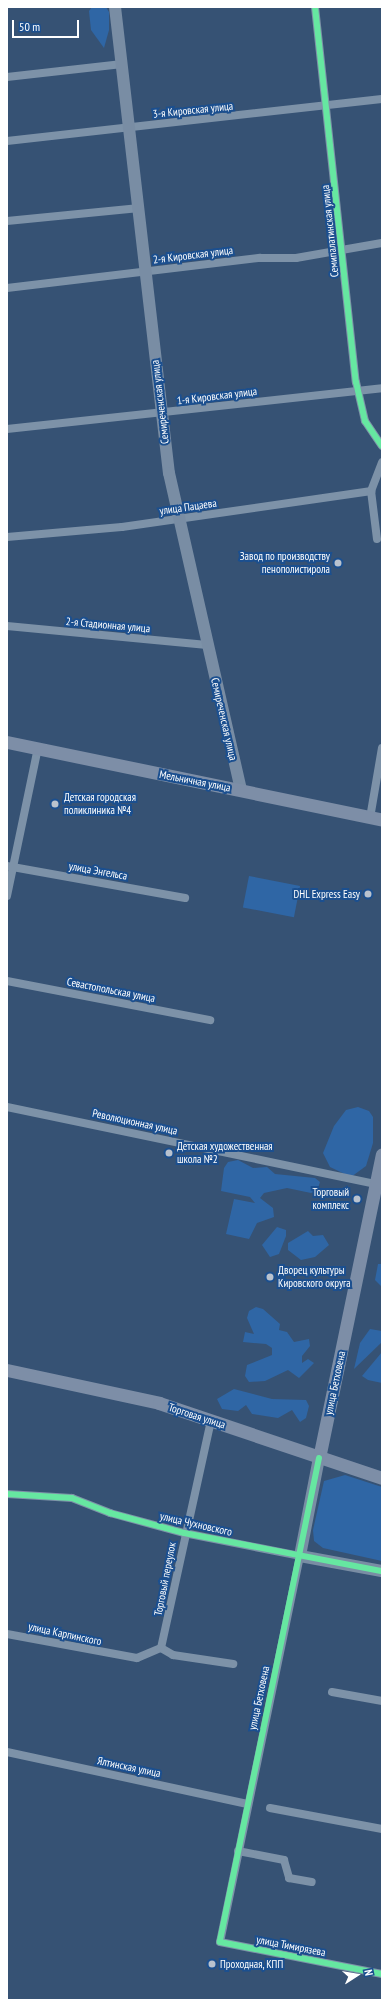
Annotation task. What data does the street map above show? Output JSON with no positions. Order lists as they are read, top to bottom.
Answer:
{
  "streets": {
    "main road": [
      "Семиреченская улица",
      "Мельничная улица",
      "улица Бетховена",
      "Торговая улица",
      "улица Чухновского"
    ],
    "street": [
      "3-я Кировская улица",
      "Семипалатинская улица",
      "2-я Кировская улица",
      "1-я Кировская улица",
      "улица Пацаева",
      "2-я Стадионная улица",
      "улица Энгельса",
      "Севастопольская улица",
      "Революционная улица",
      "Торговый переулок",
      "улица Карпинского",
      "Ялтинская улица",
      "улица Тимирязева"
    ]
  },
  "crossings": [
    ["3-я Кировская улица", "Семипалатинская улица"],
    ["3-я Кировская улица", "Семиреченская улица"],
    ["Семипалатинская улица", "2-я Кировская улица"],
    ["Семипалатинская улица", "1-я Кировская улица"],
    ["2-я Кировская улица", "Семиреченская улица"],
    ["1-я Кировская улица", "Семиреченская улица"],
    ["Семиреченская улица", "улица Пацаева"],
    ["Семиреченская улица", "2-я Стадионная улица"],
    ["Семиреченская улица", "Мельничная улица"],
    ["Революционная улица", "улица Бетховена"],
    ["улица Бетховена", "Торговая улица"],
    ["улица Бетховена", "улица Чухновского"],
    ["улица Бетховена", "Ялтинская улица"],
    ["улица Бетховена", "улица Тимирязева"],
    ["Торговая улица", "Торговый переулок"],
    ["улица Чухновского", "Торговый переулок"],
    ["Торговый переулок", "улица Карпинского"]
  ],
  "places": [
    "Завод по производству пенополистирола",
    "Детская городская поликлиника №4",
    "DHL Express Easy",
    "Детская художественная школа №2",
    "Торговый комплекс",
    "Дворец культуры Кировского округа",
    "Проходная, КПП"
  ],
  "scale_bar": "50 m",
  "north": "right"
}
